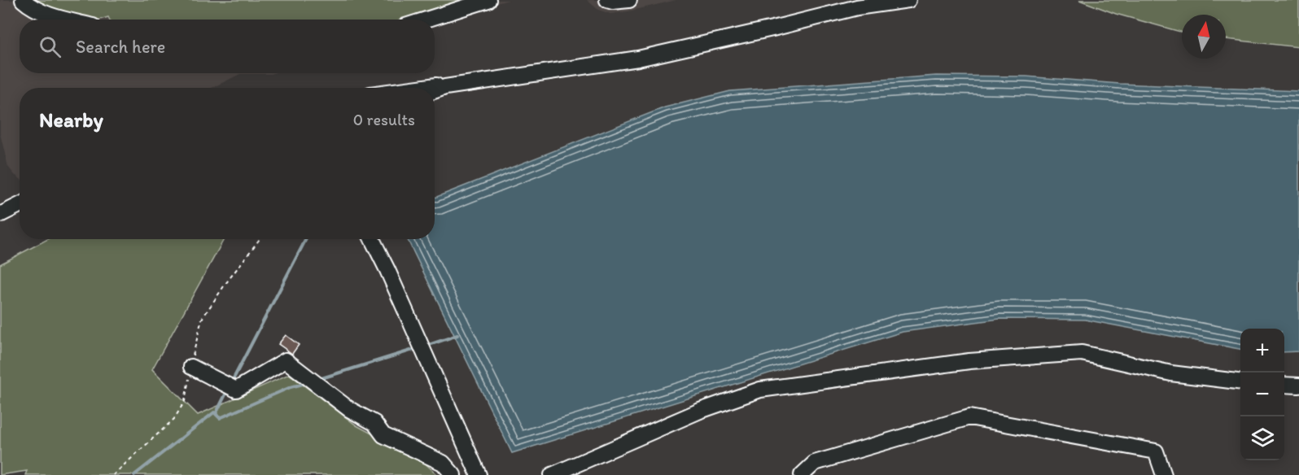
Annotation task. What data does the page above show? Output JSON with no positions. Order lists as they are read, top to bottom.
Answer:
{
  "north": "top",
  "page": {
    "search": "Search here",
    "heading": ["Nearby", "0 results"],
    "map_buttons": ["+", "−"]
  }
}
